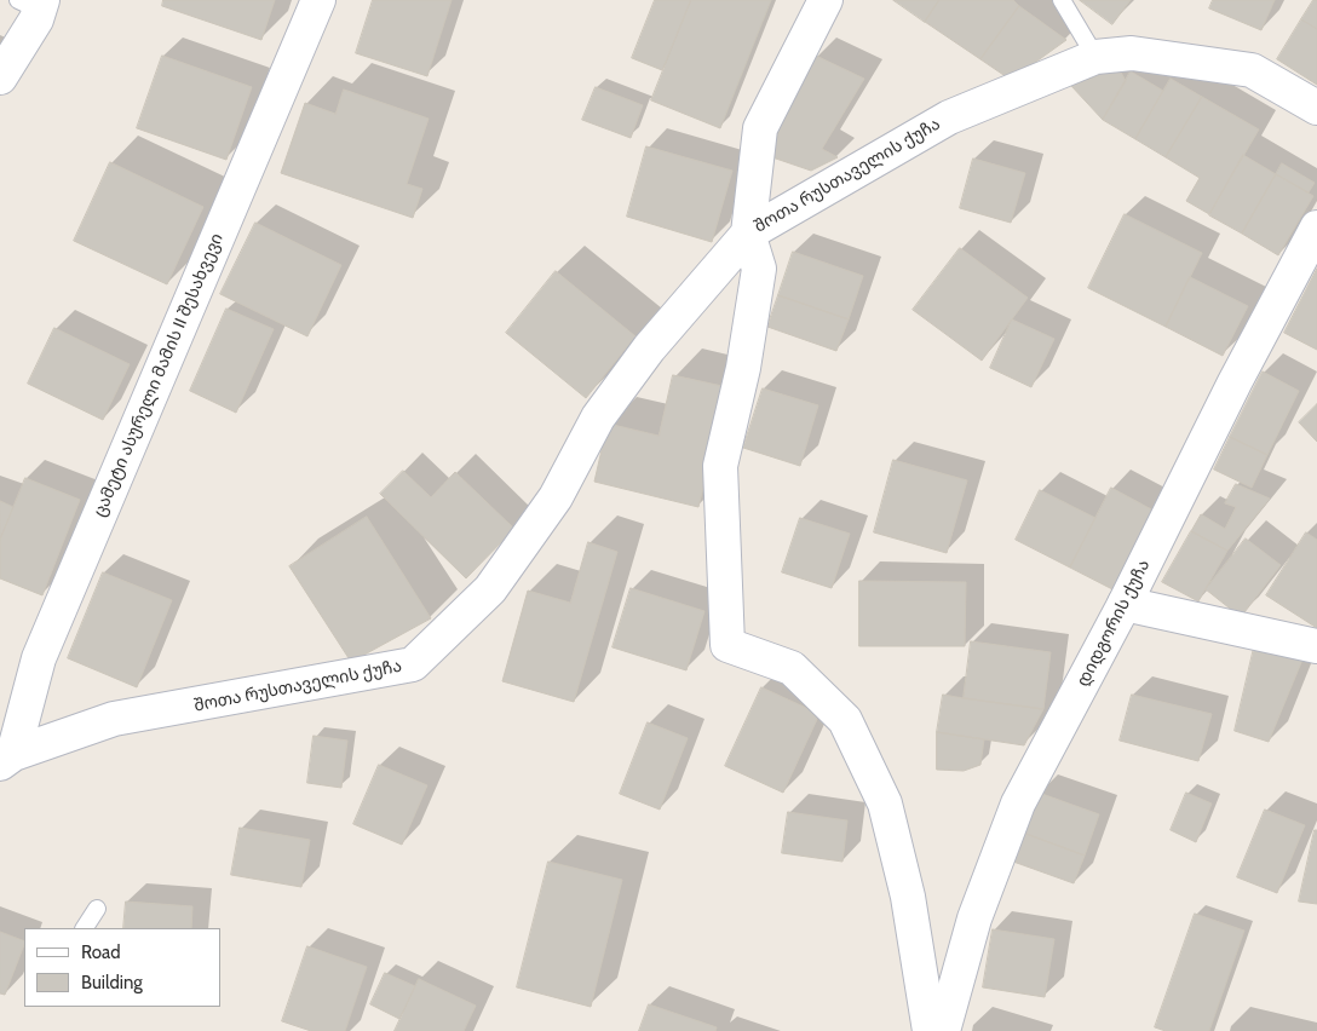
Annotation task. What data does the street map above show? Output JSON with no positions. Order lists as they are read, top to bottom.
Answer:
{
  "streets": {
    "street": ["შოთა რუსთაველის ქუჩა", "ცამეტი ასურელი მამის II შესახვევი", "დიდგორის ქუჩა"]
  },
  "crossings": [
    ["შოთა რუსთაველის ქუჩა", "ცამეტი ასურელი მამის II შესახვევი"]
  ],
  "legend": ["Road", "Building"]
}
